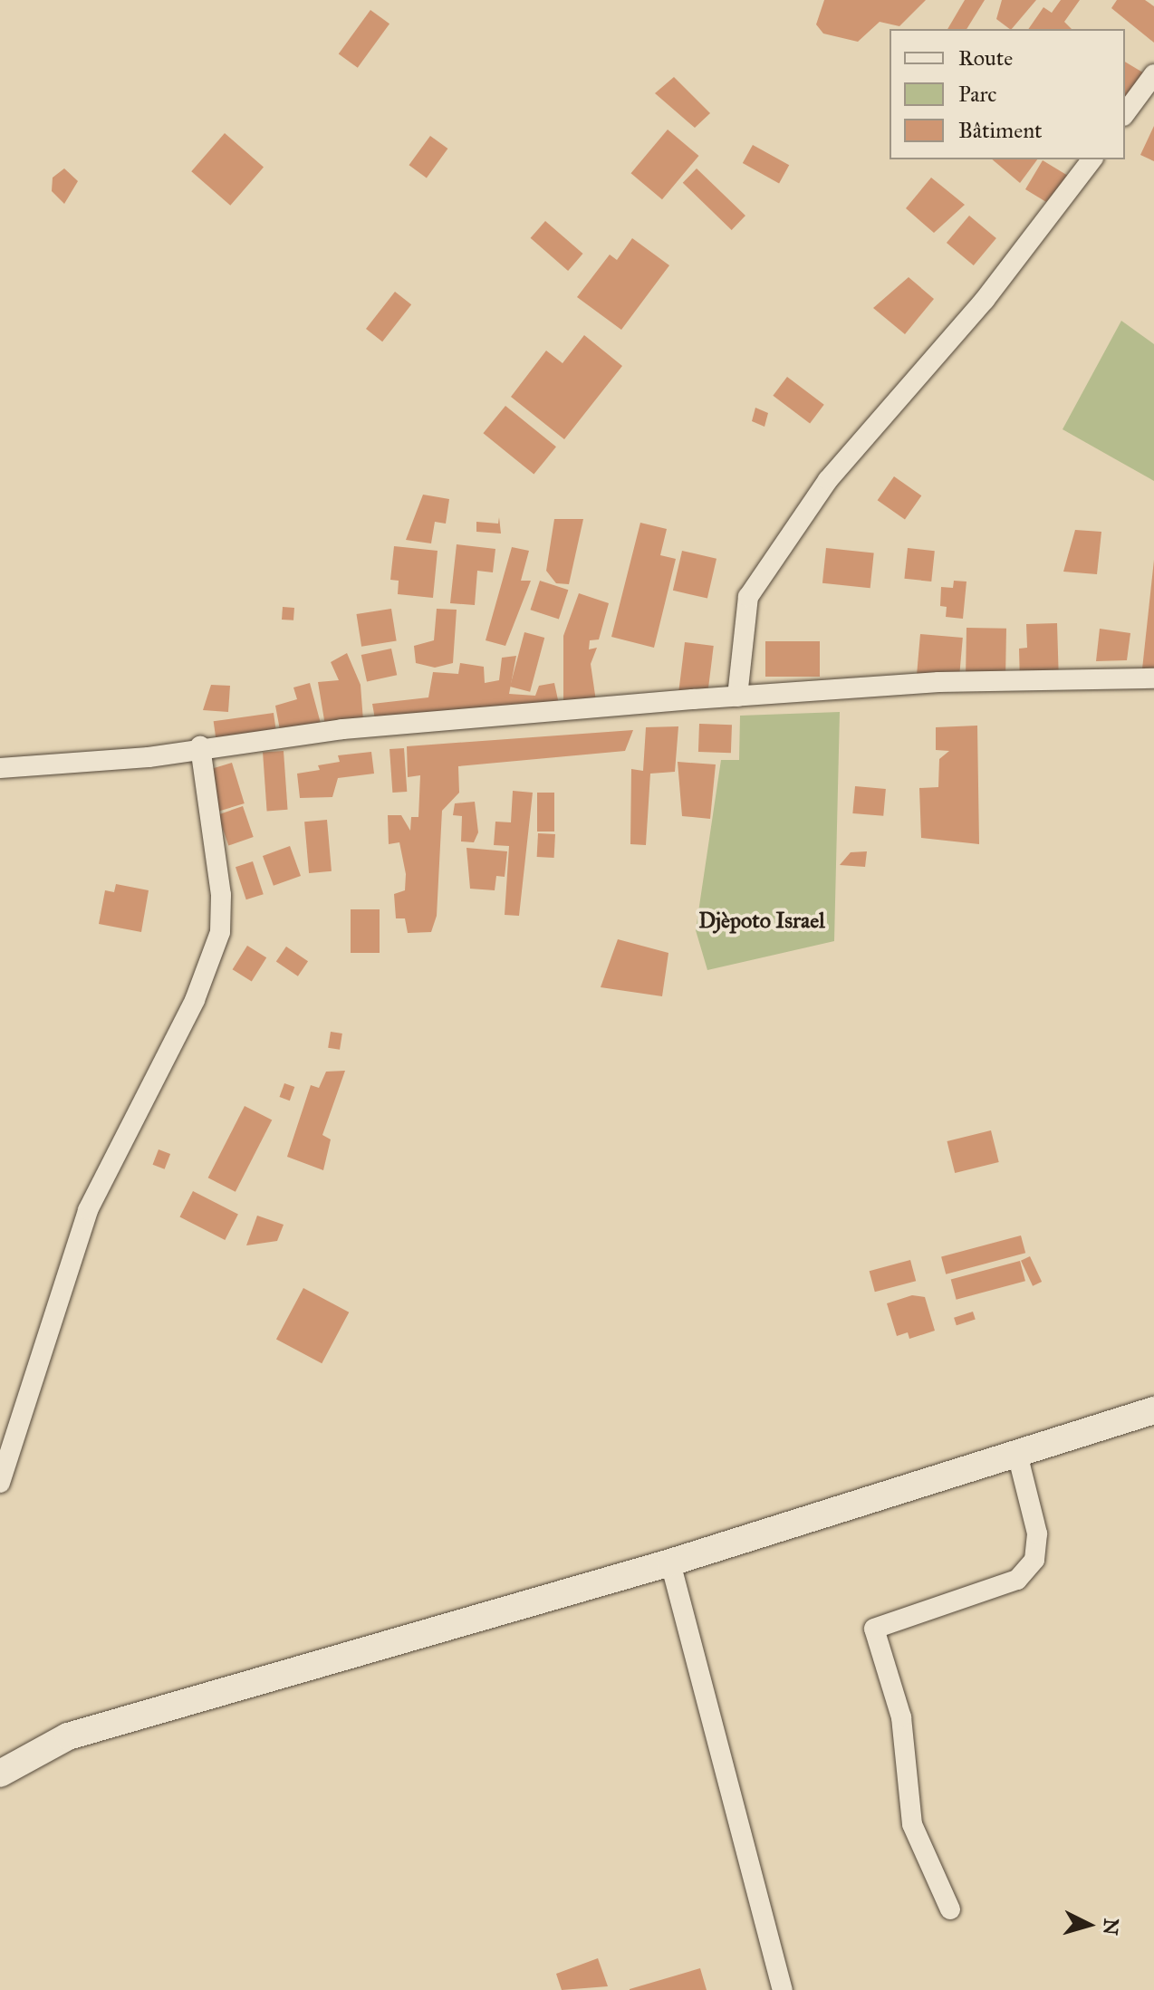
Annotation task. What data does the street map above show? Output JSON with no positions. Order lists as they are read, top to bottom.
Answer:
{
  "districts": ["Djèpoto Israel"],
  "legend": ["Route", "Parc", "Bâtiment"],
  "north": "right"
}
